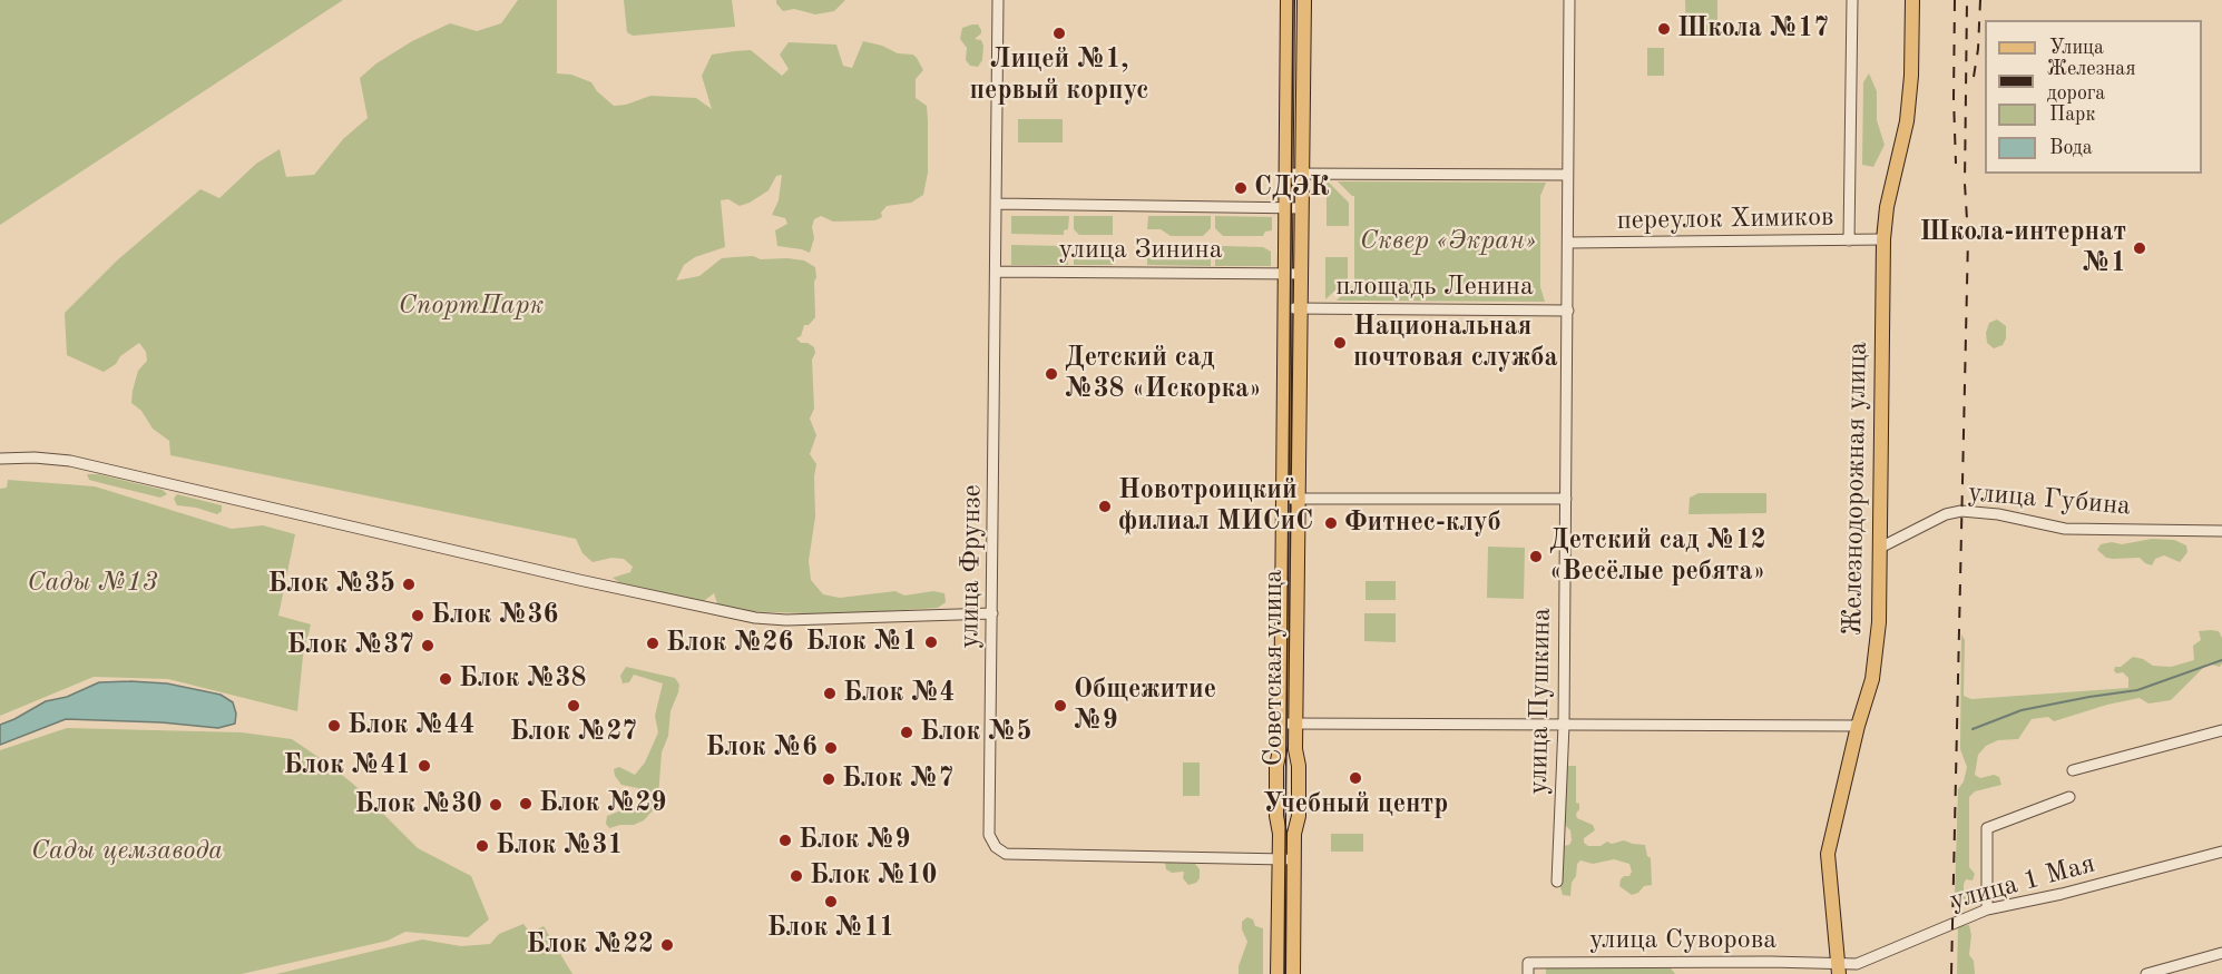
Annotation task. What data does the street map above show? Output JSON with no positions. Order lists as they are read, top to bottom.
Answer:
{
  "streets": {
    "main road": ["Железнодорожная улица", "Советская улица"],
    "street": [
      "переулок Химиков",
      "улица Зинина",
      "площадь Ленина",
      "улица Губина",
      "улица Фрунзе",
      "улица Пушкина",
      "улица 1 Мая",
      "улица Суворова"
    ]
  },
  "crossings": [
    ["переулок Химиков", "Железнодорожная улица"],
    ["переулок Химиков", "улица Пушкина"],
    ["улица Зинина", "улица Фрунзе"],
    ["улица Зинина", "Советская улица"],
    ["площадь Ленина", "Советская улица"],
    ["площадь Ленина", "улица Пушкина"],
    ["Железнодорожная улица", "улица Губина"],
    ["Железнодорожная улица", "улица 1 Мая"],
    ["Железнодорожная улица", "улица Суворова"],
    ["улица Фрунзе", "Советская улица"],
    ["улица 1 Мая", "улица Суворова"]
  ],
  "parks": [
    "Сквер «Экран»",
    "СпортПарк",
    "Сады №13",
    "Сады цемзавода"
  ],
  "places": [
    "Школа №17",
    "Лицей №1, первый корпус",
    "СДЭК",
    "Школа-интернат №1",
    "Национальная почтовая служба",
    "Детский сад №38 «Искорка»",
    "Новотроицкий филиал МИСиС",
    "Фитнес-клуб",
    "Детский сад №12 «Весёлые ребята»",
    "Блок №35",
    "Блок №36",
    "Блок №1",
    "Блок №26",
    "Блок №37",
    "Блок №38",
    "Блок №4",
    "Блок №27",
    "Общежитие №9",
    "Блок №44",
    "Блок №5",
    "Блок №6",
    "Блок №41",
    "Учебный центр",
    "Блок №7",
    "Блок №29",
    "Блок №30",
    "Блок №9",
    "Блок №31",
    "Блок №10",
    "Блок №11",
    "Блок №22"
  ],
  "legend": [
    "Улица",
    "Железная дорога",
    "Парк",
    "Вода"
  ]
}
